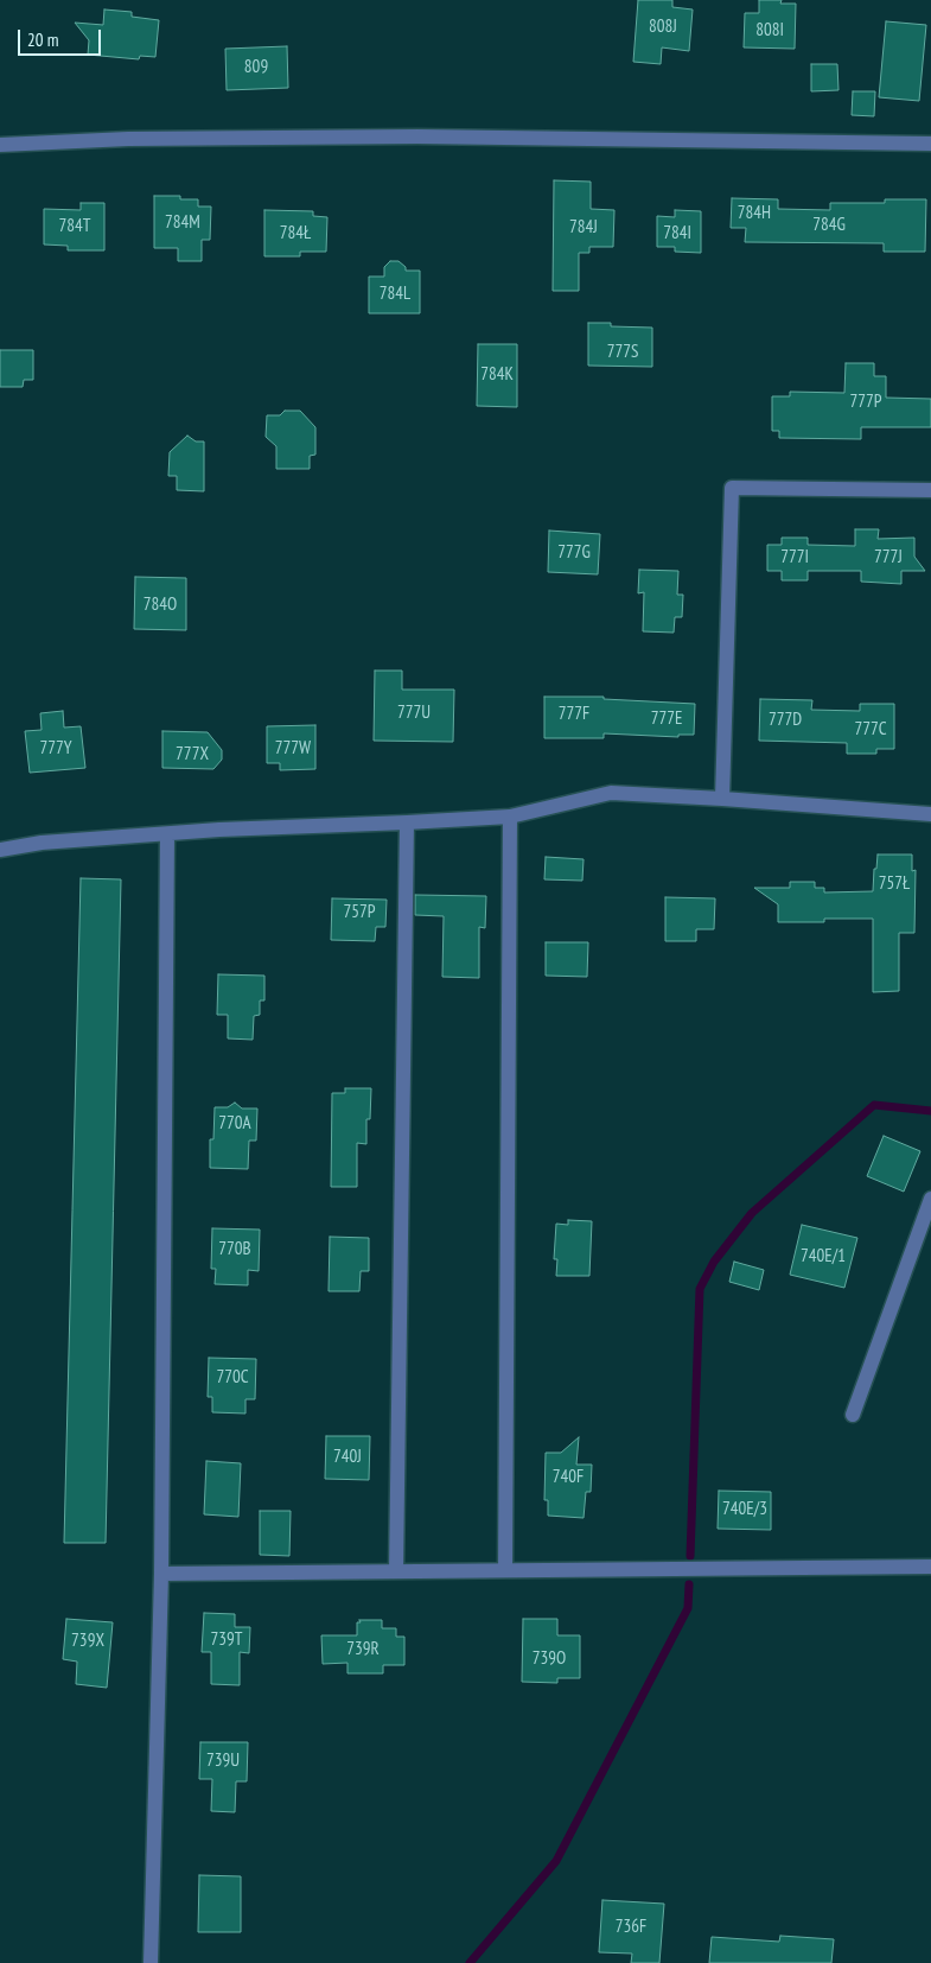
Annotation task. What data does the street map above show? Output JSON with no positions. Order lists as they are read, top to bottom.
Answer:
{
  "house_numbers": [
    "808J",
    "808I",
    "809",
    "784H",
    "784M",
    "784G",
    "784T",
    "784J",
    "784Ł",
    "784I",
    "784L",
    "777S",
    "784K",
    "777P",
    "777G",
    "777I",
    "777J",
    "784O",
    "777U",
    "777F",
    "777E",
    "777D",
    "777C",
    "777Y",
    "777W",
    "777X",
    "757Ł",
    "757P",
    "770A",
    "770B",
    "740E/1",
    "770C",
    "740J",
    "740F",
    "740E/3",
    "739T",
    "739X",
    "739R",
    "739O",
    "739U",
    "736F"
  ],
  "scale_bar": "20 m"
}
